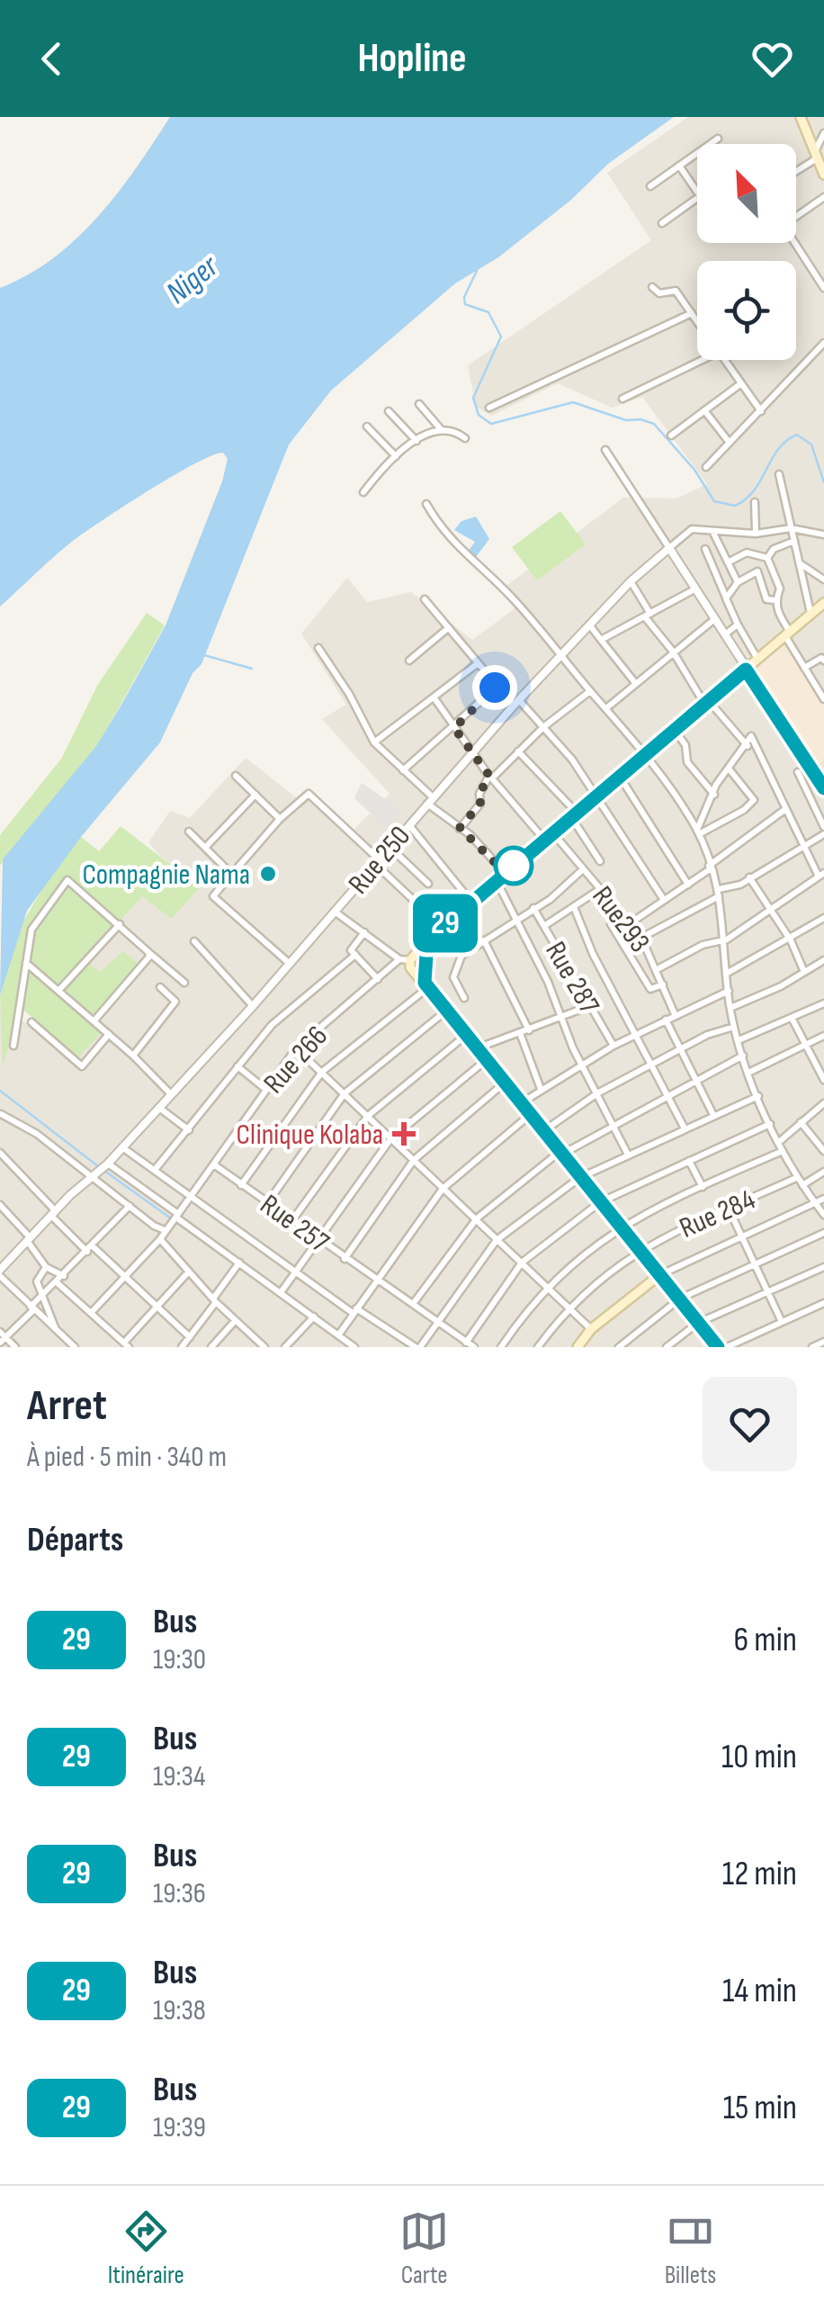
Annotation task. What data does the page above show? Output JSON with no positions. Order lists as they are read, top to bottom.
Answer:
{
  "streets": {
    "street": [
      "Rue 250",
      "Rue293",
      "Rue 287",
      "Rue 266",
      "Rue 284",
      "Rue 257"
    ]
  },
  "crossings": [
    ["Rue 266", "Rue 257"]
  ],
  "water": ["Niger"],
  "places": {
    "other": ["Compagnie Nama"],
    "health": ["Clinique Kolaba"]
  },
  "lines": ["bus line 29"],
  "north": "top left",
  "page": {
    "header": "Hopline",
    "on_map": "29",
    "heading": [
      ["Arret", "À pied · 5 min · 340 m"],
      "Départs"
    ],
    "list": [
      {
        "mark": "29",
        "name": "Bus",
        "note": "19:30",
        "value": "6 min"
      },
      {
        "mark": "29",
        "name": "Bus",
        "note": "19:34",
        "value": "10 min"
      },
      {
        "mark": "29",
        "name": "Bus",
        "note": "19:36",
        "value": "12 min"
      },
      {
        "mark": "29",
        "name": "Bus",
        "note": "19:38",
        "value": "14 min"
      },
      {
        "mark": "29",
        "name": "Bus",
        "note": "19:39",
        "value": "15 min"
      }
    ],
    "tabs": ["Itinéraire", "Carte", "Billets"]
  }
}
